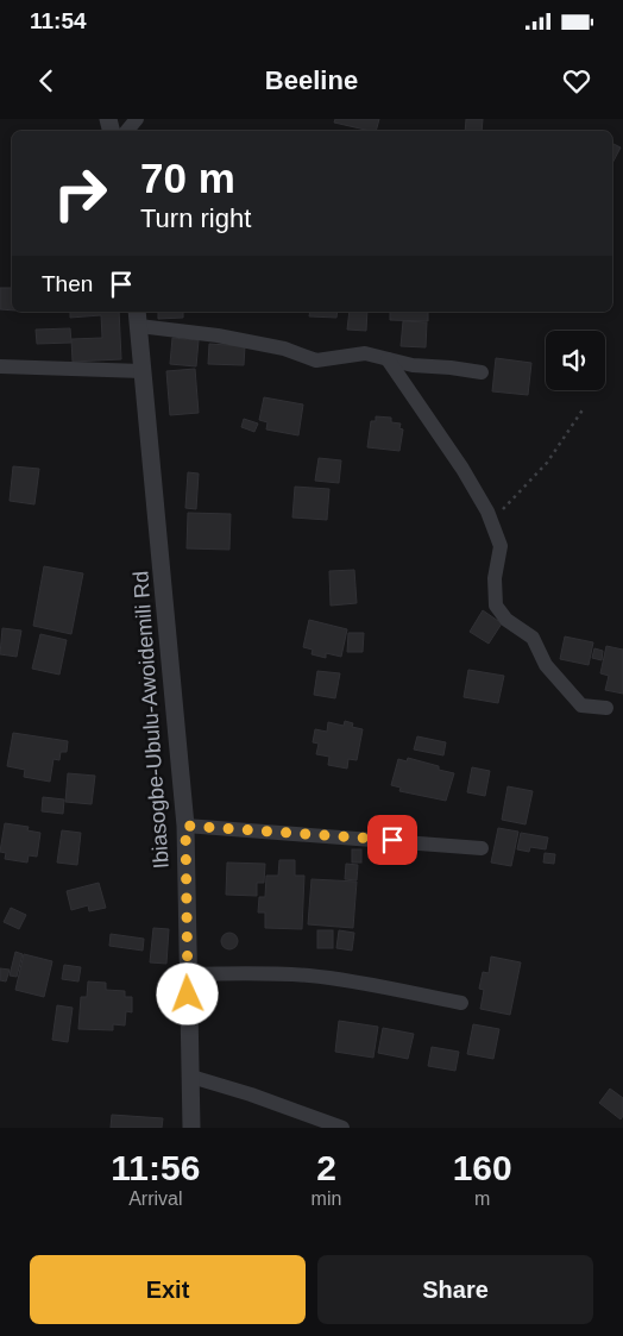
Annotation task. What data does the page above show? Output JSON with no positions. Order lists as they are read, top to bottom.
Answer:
{
  "streets": {
    "street": ["Ibiasogbe-Ubulu-Awoidemili Rd"]
  },
  "page": {
    "status": "11:54",
    "header": "Beeline",
    "turn": ["70 m", "Turn right"],
    "then": "Then",
    "eta": [
      "11:56",
      "Arrival",
      "2",
      "min",
      "160",
      "m"
    ],
    "buttons": ["Exit", "Share"]
  }
}
